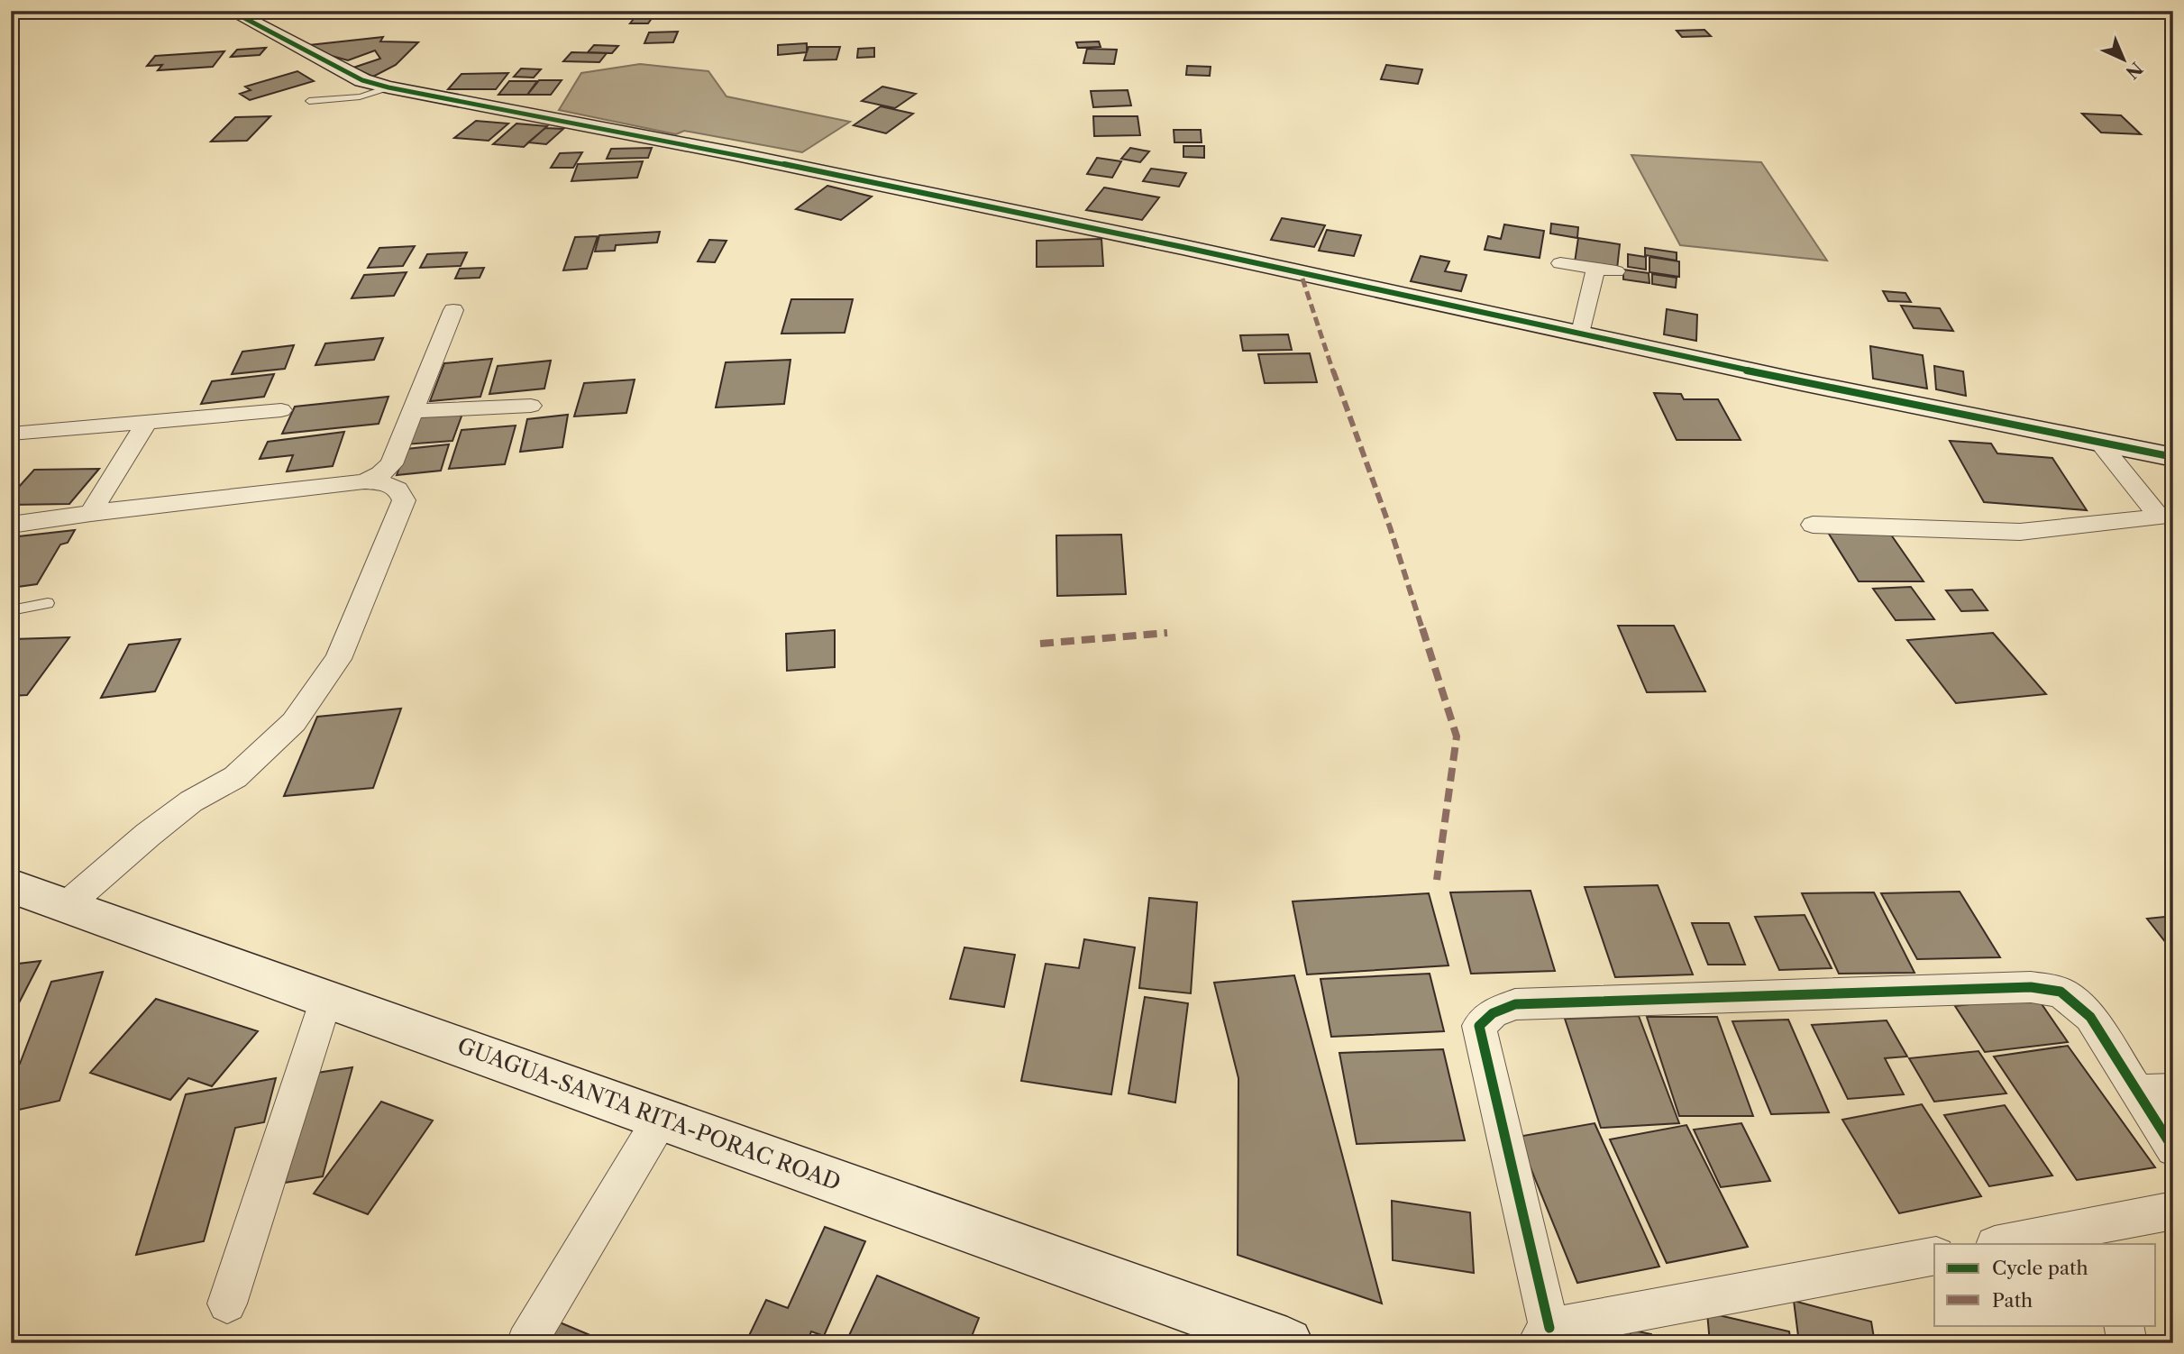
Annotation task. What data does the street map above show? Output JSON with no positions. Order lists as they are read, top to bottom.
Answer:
{
  "streets": {
    "street": ["GUAGUA-SANTA RITA-PORAC ROAD"]
  },
  "legend": ["Cycle path", "Path"],
  "north": "bottom right"
}
